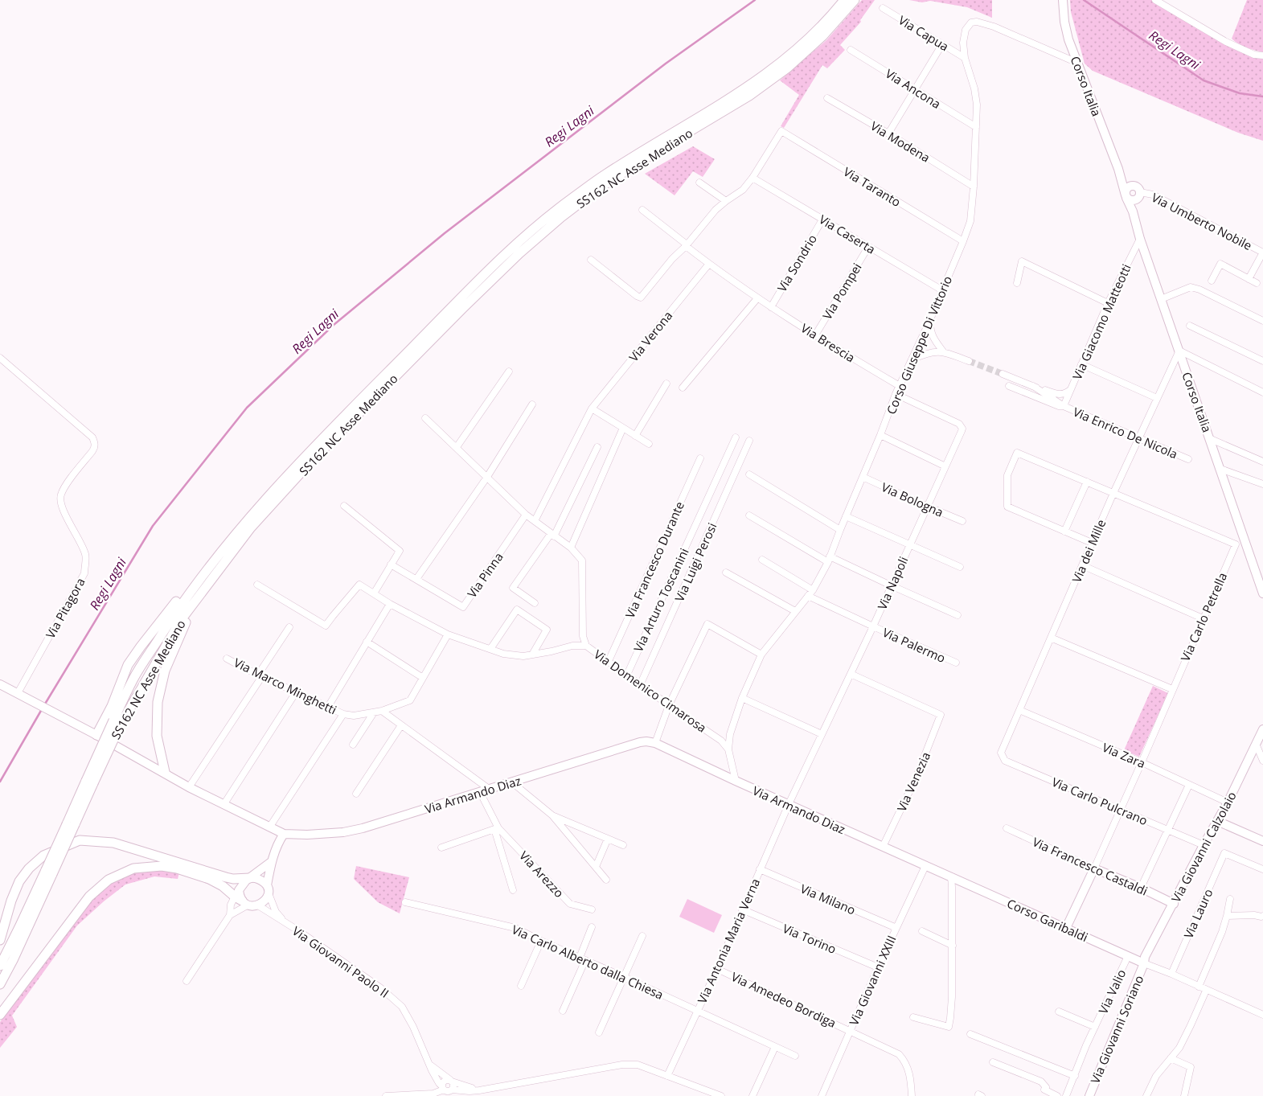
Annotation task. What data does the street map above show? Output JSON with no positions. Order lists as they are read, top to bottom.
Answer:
{
  "streets": {
    "highway": ["SS162 NC Asse Mediano"],
    "main road": [
      "Corso Italia",
      "Via Armando Diaz",
      "Via Giovanni Calzolaio",
      "Via Francesco Castaldi",
      "Corso Garibaldi",
      "Via Giovanni Soriano"
    ],
    "street": [
      "Via Capua",
      "Via Ancona",
      "Via Modena",
      "Via Taranto",
      "Via Umberto Nobile",
      "Via Caserta",
      "Via Sondrio",
      "Via Pompei",
      "Via Giacomo Matteotti",
      "Via Verona",
      "Via Brescia",
      "Corso Giuseppe Di Vittorio",
      "Via Enrico De Nicola",
      "Via Bologna",
      "Via dei Mille",
      "Via Francesco Durante",
      "Via Luigi Perosi",
      "Via Pinna",
      "Via Napoli",
      "Via Arturo Toscanini",
      "Via Pitagora",
      "Via Carlo Petrella",
      "Via Palermo",
      "Via Marco Minghetti",
      "Via Domenico Cimarosa",
      "Via Zara",
      "Via Venezia",
      "Via Carlo Pulcrano",
      "Via Arezzo",
      "Via Milano",
      "Via Lauro",
      "Via Torino",
      "Via Antonia Maria Verna",
      "Via Giovanni Paolo II",
      "Via Carlo Alberto dalla Chiesa",
      "Via Giovanni XXIII",
      "Via Valio",
      "Via Amedeo Bordiga"
    ]
  },
  "crossings": [
    ["Via Capua", "Corso Giuseppe Di Vittorio"],
    ["Corso Italia", "Via Umberto Nobile"],
    ["Corso Italia", "Via Giacomo Matteotti"],
    ["Corso Italia", "Corso Giuseppe Di Vittorio"],
    ["Corso Italia", "Via dei Mille"],
    ["Via Ancona", "Corso Giuseppe Di Vittorio"],
    ["Via Modena", "Corso Giuseppe Di Vittorio"],
    ["Via Taranto", "Via Caserta"],
    ["Via Taranto", "Corso Giuseppe Di Vittorio"],
    ["Via Caserta", "Via Sondrio"],
    ["Via Caserta", "Via Pompei"],
    ["Via Caserta", "Corso Giuseppe Di Vittorio"],
    ["Via Sondrio", "Via Brescia"],
    ["Via Pompei", "Via Brescia"],
    ["Via Giacomo Matteotti", "Via Enrico De Nicola"],
    ["Via Verona", "Via Brescia"],
    ["Via Verona", "Via Domenico Cimarosa"],
    ["Via Brescia", "Corso Giuseppe Di Vittorio"],
    ["Corso Giuseppe Di Vittorio", "Via Bologna"],
    ["Corso Giuseppe Di Vittorio", "Via Napoli"],
    ["Corso Giuseppe Di Vittorio", "Via Palermo"],
    ["Corso Giuseppe Di Vittorio", "Via Domenico Cimarosa"],
    ["Via Enrico De Nicola", "Via dei Mille"],
    ["Via Bologna", "Via Napoli"],
    ["Via dei Mille", "Via Zara"],
    ["Via dei Mille", "Via Carlo Pulcrano"],
    ["Via Francesco Durante", "Via Domenico Cimarosa"],
    ["Via Luigi Perosi", "Via Domenico Cimarosa"],
    ["Via Pinna", "Via Domenico Cimarosa"],
    ["Via Napoli", "Via Palermo"],
    ["Via Napoli", "Via Venezia"],
    ["Via Napoli", "Via Armando Diaz"],
    ["Via Napoli", "Via Antonia Maria Verna"],
    ["Via Arturo Toscanini", "Via Domenico Cimarosa"],
    ["Via Pitagora", "Via Armando Diaz"],
    ["Via Carlo Petrella", "Via Zara"],
    ["Via Zara", "Via Giovanni Calzolaio"],
    ["Via Venezia", "Via Armando Diaz"],
    ["Via Armando Diaz", "Via Arezzo"],
    ["Via Armando Diaz", "Corso Garibaldi"],
    ["Via Armando Diaz", "Via Antonia Maria Verna"],
    ["Via Armando Diaz", "Via Giovanni XXIII"],
    ["Via Carlo Pulcrano", "Via Giovanni Calzolaio"],
    ["Via Giovanni Calzolaio", "Via Francesco Castaldi"],
    ["Via Giovanni Calzolaio", "Corso Garibaldi"],
    ["Via Giovanni Calzolaio", "Via Giovanni Soriano"],
    ["Via Milano", "Via Antonia Maria Verna"],
    ["Via Milano", "Via Giovanni XXIII"],
    ["Corso Garibaldi", "Via Valio"],
    ["Corso Garibaldi", "Via Giovanni Soriano"],
    ["Via Torino", "Via Antonia Maria Verna"],
    ["Via Torino", "Via Giovanni XXIII"],
    ["Via Antonia Maria Verna", "Via Giovanni Paolo II"],
    ["Via Antonia Maria Verna", "Via Carlo Alberto dalla Chiesa"],
    ["Via Antonia Maria Verna", "Via Amedeo Bordiga"],
    ["Via Giovanni XXIII", "Via Amedeo Bordiga"]
  ],
  "water": ["Regi Lagni"]
}
